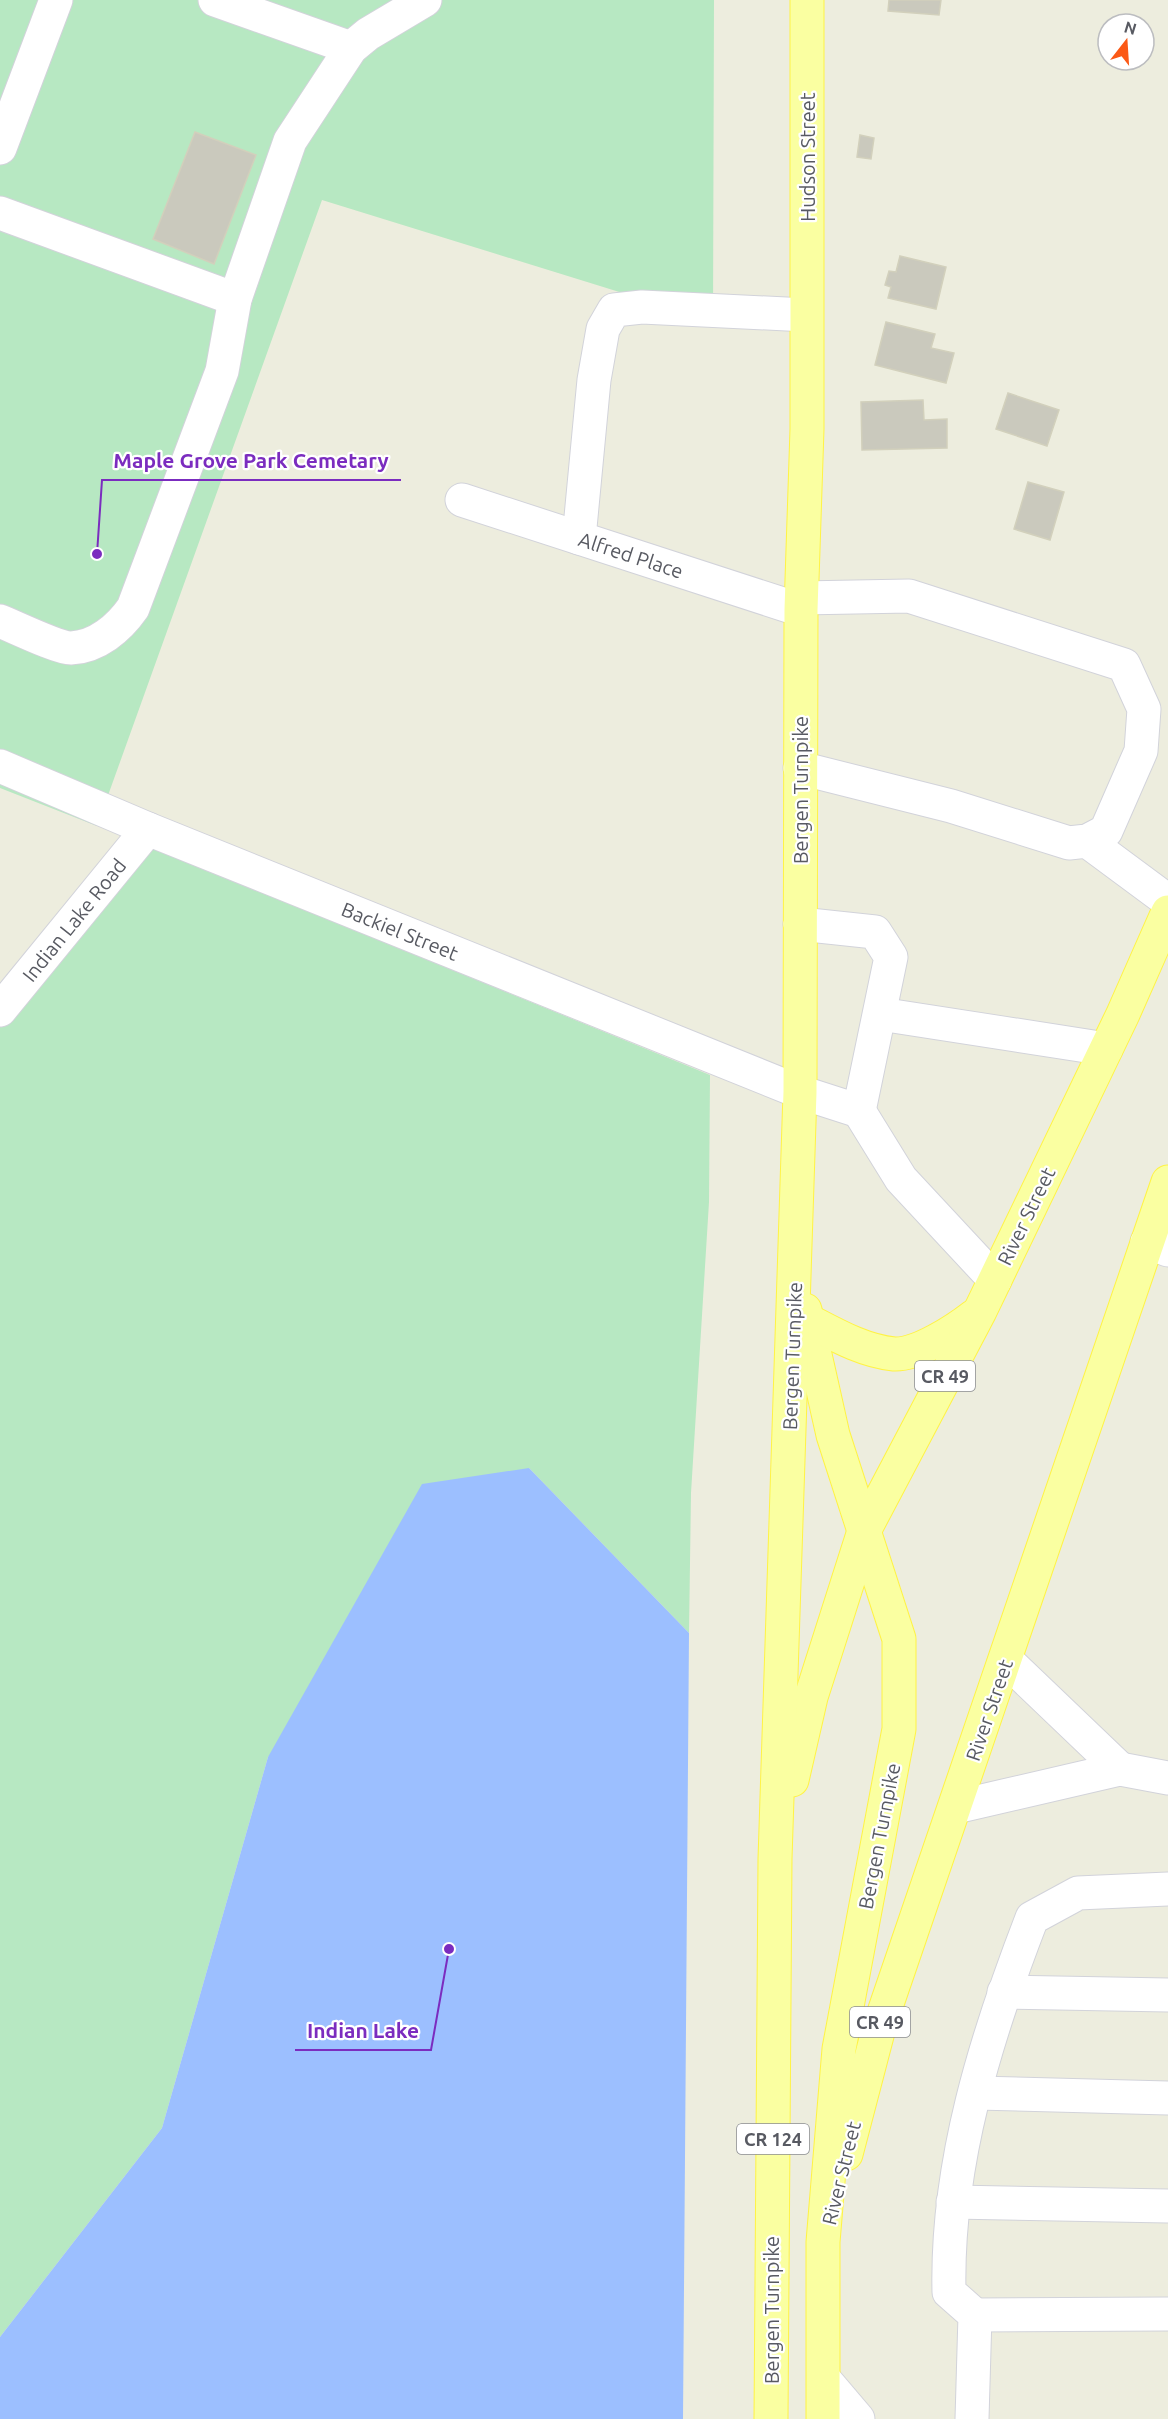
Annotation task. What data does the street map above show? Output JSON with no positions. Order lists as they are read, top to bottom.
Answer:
{
  "streets": {
    "main road": [
      "Hudson Street",
      "Bergen Turnpike",
      "River Street",
      "CR 49",
      "CR 124"
    ],
    "street": ["Alfred Place", "Indian Lake Road", "Backiel Street"]
  },
  "crossings": [
    ["Hudson Street", "Bergen Turnpike"],
    ["Alfred Place", "Bergen Turnpike"],
    ["Bergen Turnpike", "Backiel Street"],
    ["Bergen Turnpike", "River Street"],
    ["Indian Lake Road", "Backiel Street"]
  ],
  "places": ["Maple Grove Park Cemetary", "Indian Lake"],
  "north": "top"
}
